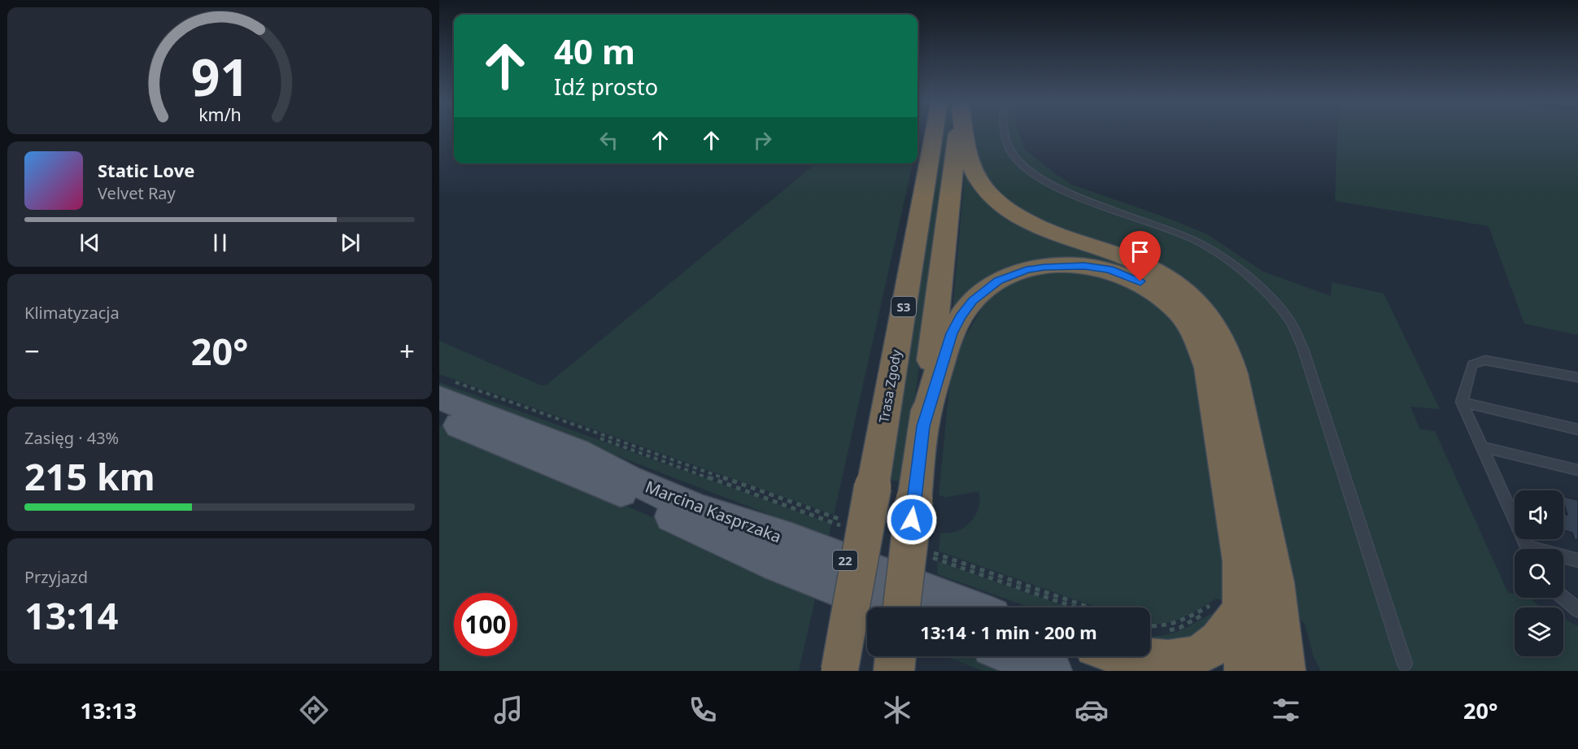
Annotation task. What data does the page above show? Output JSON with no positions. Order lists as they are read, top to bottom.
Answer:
{
  "streets": {
    "highway": ["S3", "Trasa Zgody"],
    "main road": ["Marcina Kasprzaka", "22"]
  },
  "page": {
    "turn": ["40 m", "Idź prosto"],
    "song": ["Static Love", "Velvet Ray"],
    "tile": [
      "Klimatyzacja",
      ["Zasięg · 43%", "215 km"],
      ["Przyjazd", "13:14"]
    ],
    "heat": ["−", "20°", "+"],
    "limit": "100",
    "trip": "13:14 · 1 min · 200 m",
    "tabs": ["13:13", "20°"],
    "gauge": ["91", "km/h"]
  }
}
